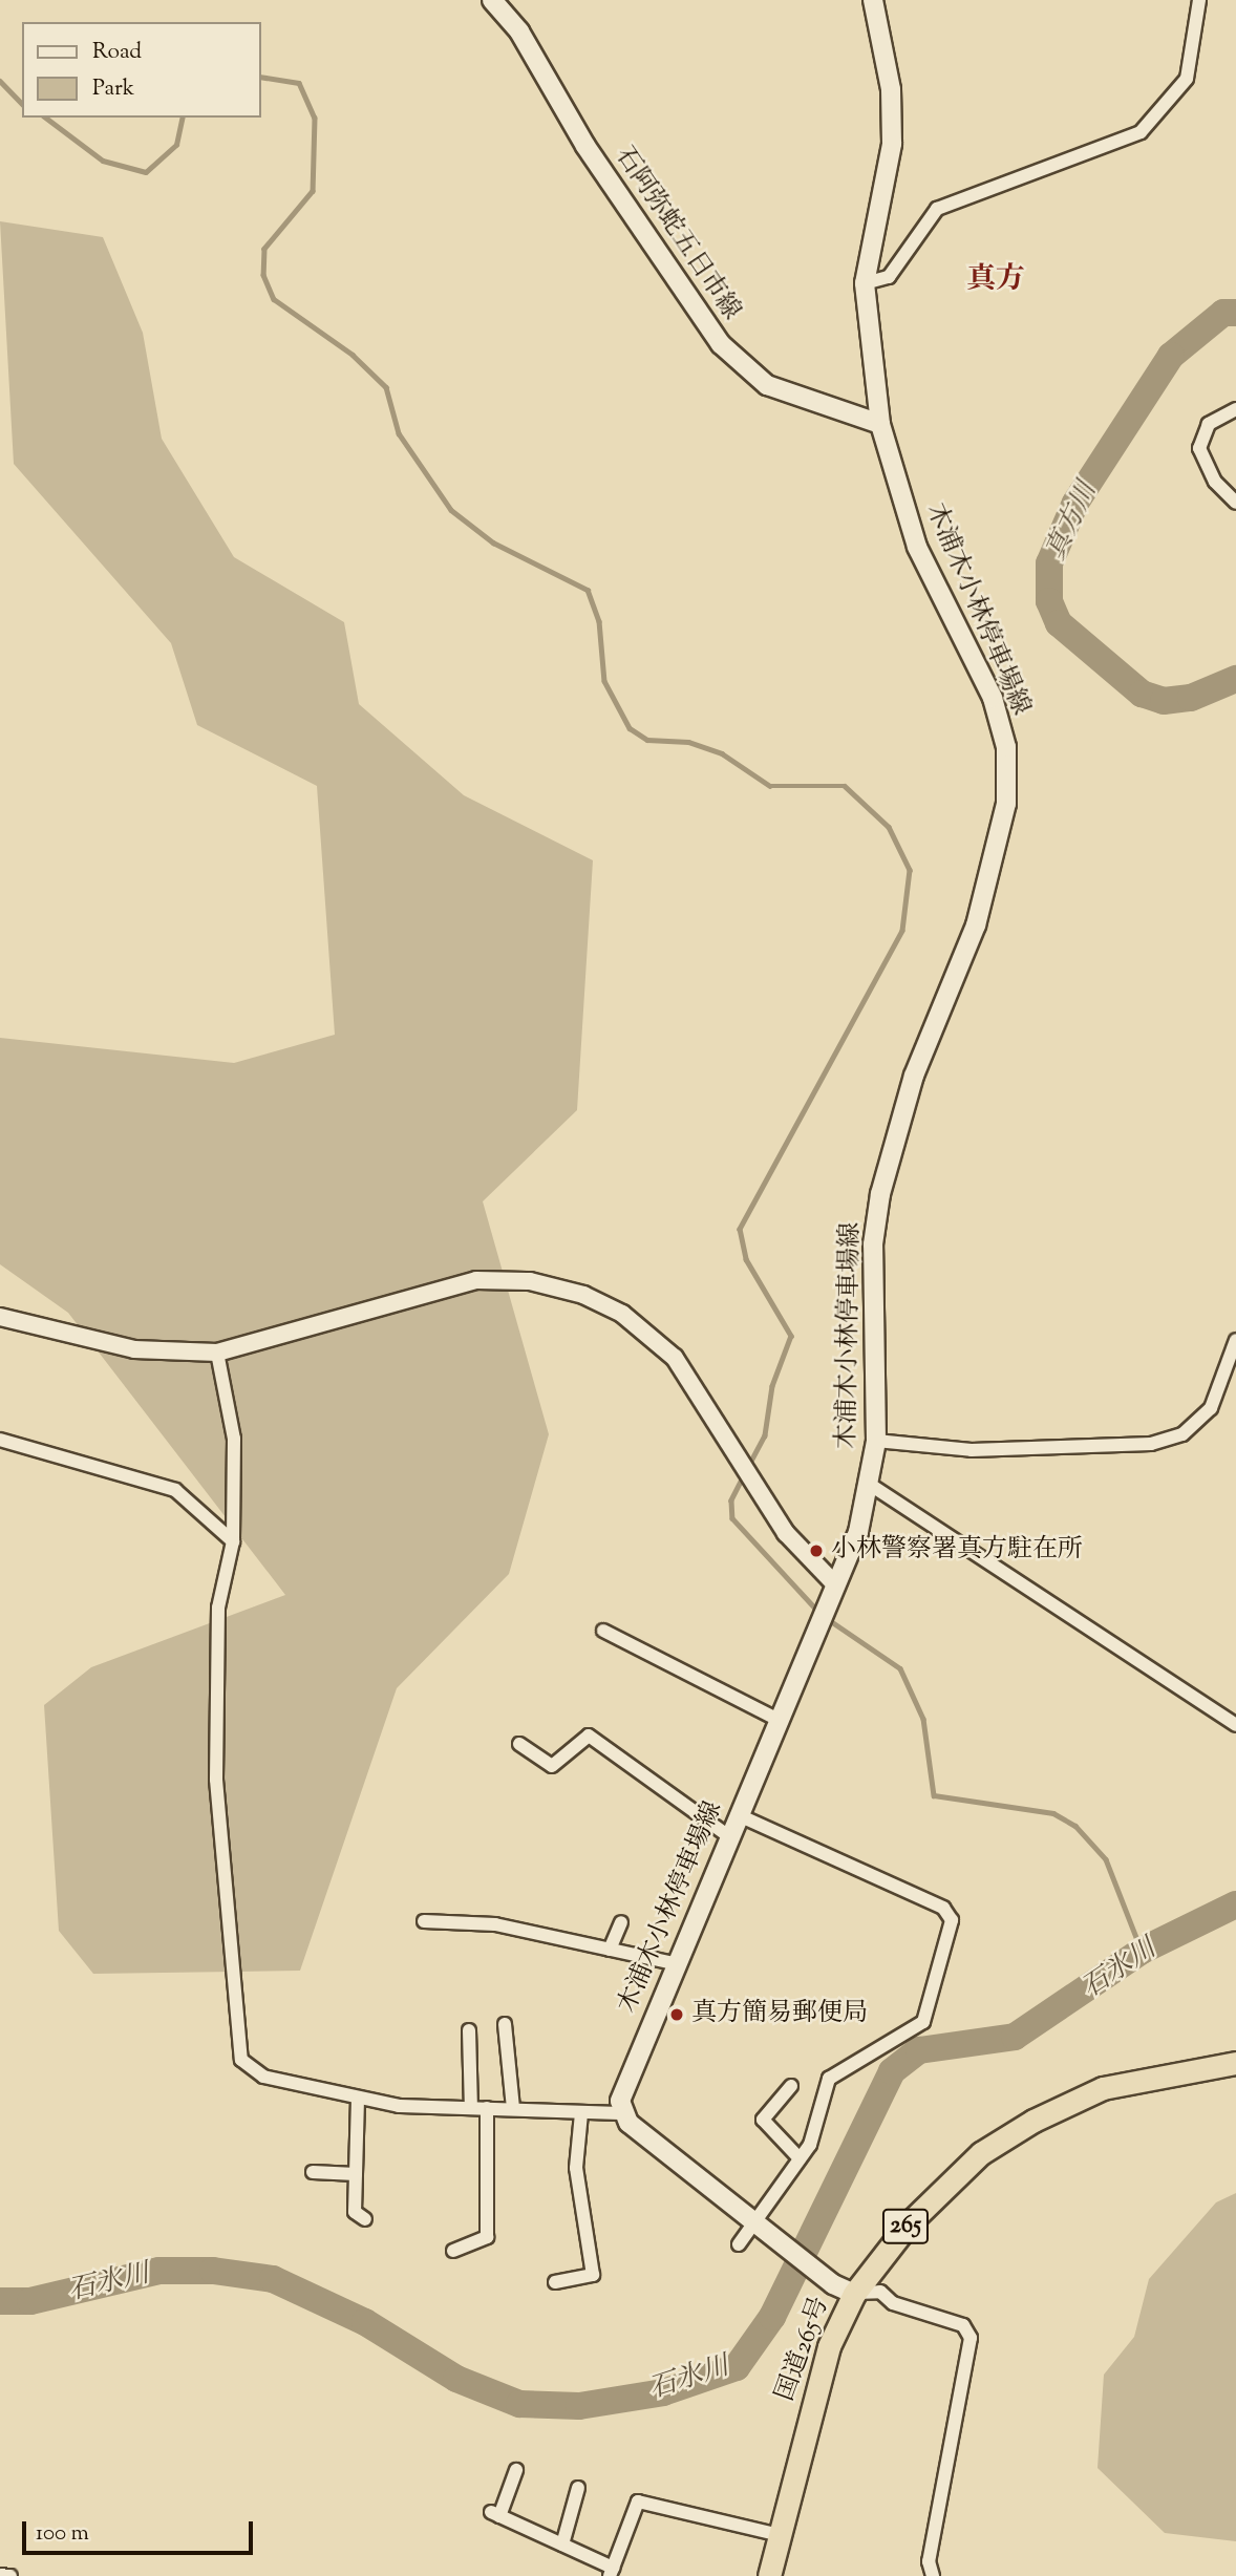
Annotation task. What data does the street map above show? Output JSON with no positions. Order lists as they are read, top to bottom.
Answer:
{
  "streets": {
    "highway": ["265", "国道265号"],
    "main road": ["石阿弥蛇五日市線", "木浦木小林停車場線"]
  },
  "crossings": [
    ["石阿弥蛇五日市線", "木浦木小林停車場線"]
  ],
  "districts": ["真方"],
  "water": ["真方川", "石氷川"],
  "places": ["小林警察署真方駐在所", "真方簡易郵便局"],
  "legend": ["Road", "Park"],
  "scale_bar": "100 m"
}
